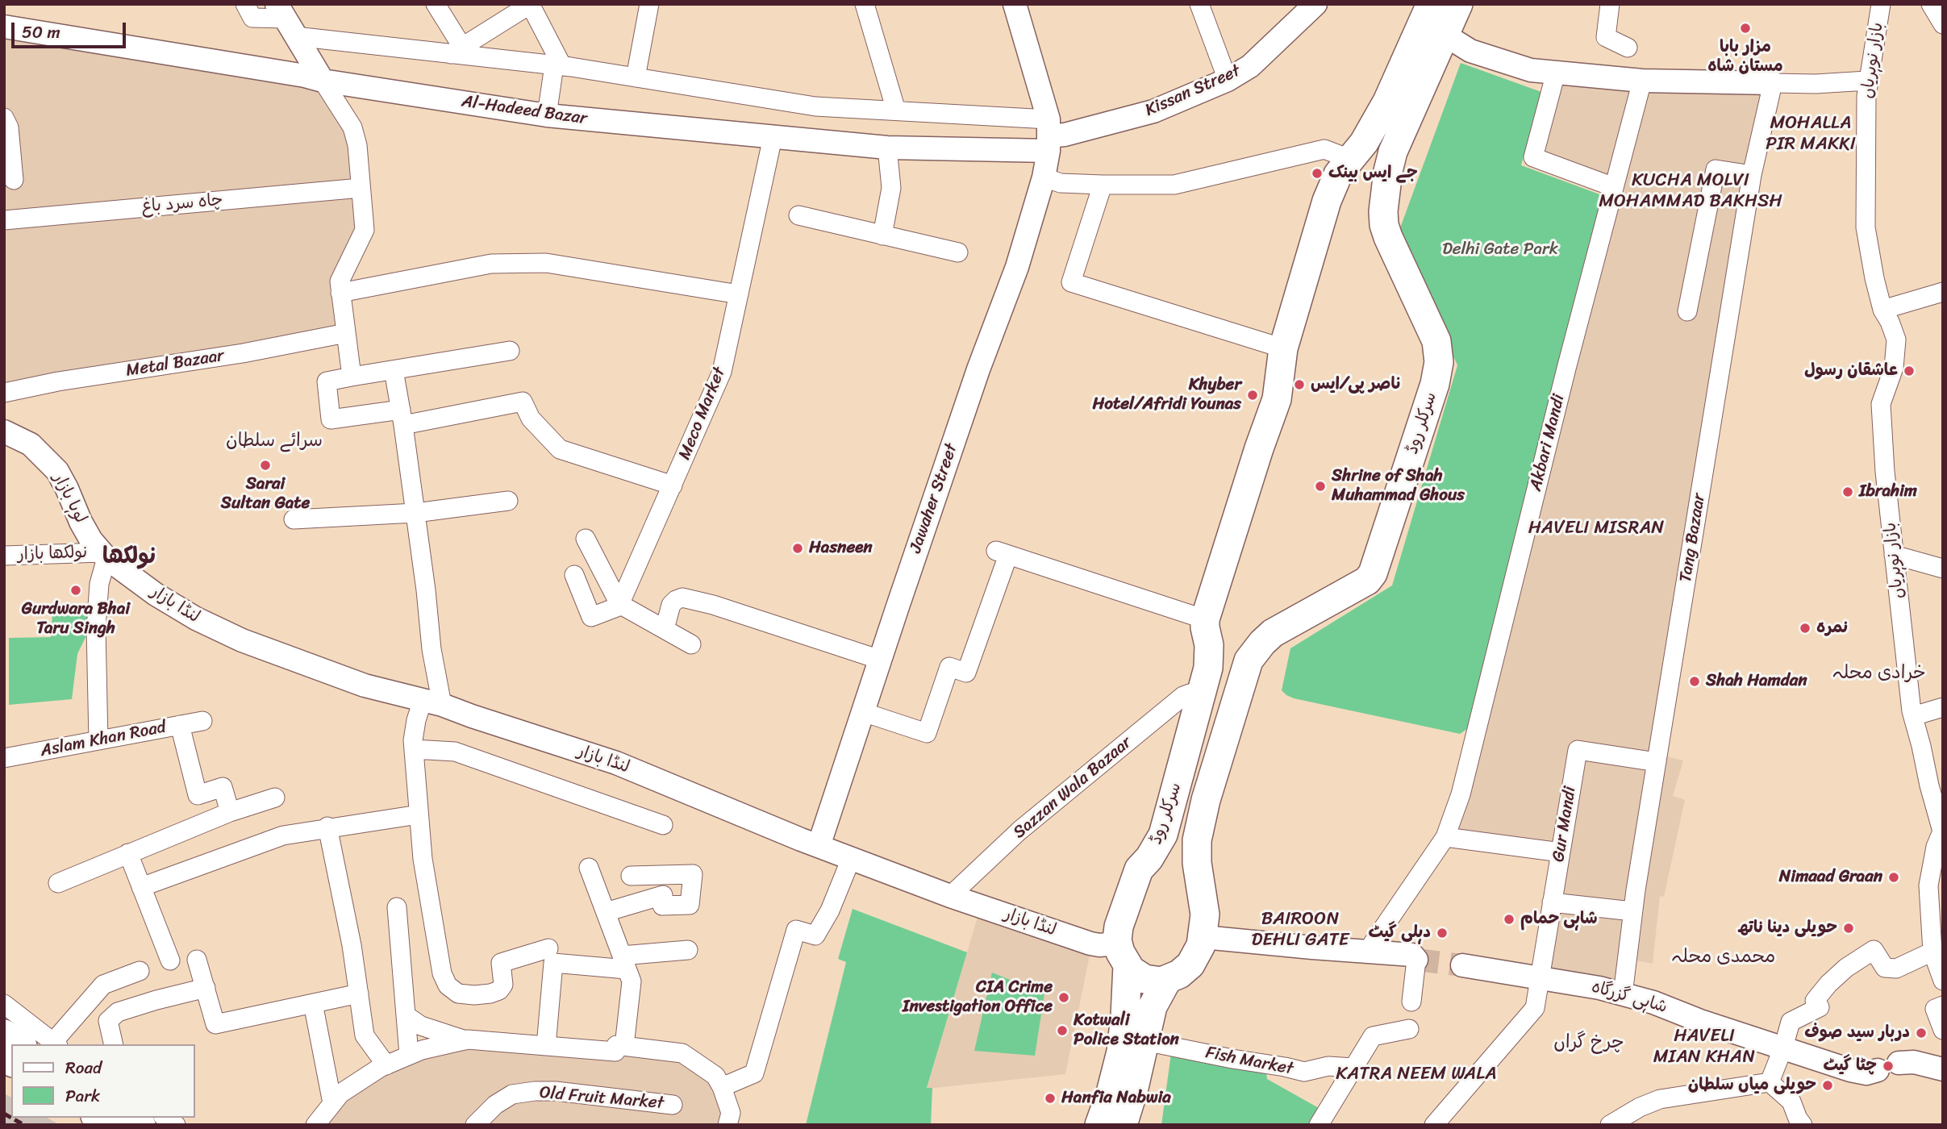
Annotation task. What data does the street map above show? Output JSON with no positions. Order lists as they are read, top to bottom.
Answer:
{
  "streets": {
    "main road": ["سرکلر روڈ"],
    "street": [
      "بازار نوہریاں",
      "Kissan Street",
      "Al-Hadeed Bazar",
      "چاہ سرد باغ",
      "Metal Bazaar",
      "Meco Market",
      "Akbari Mandi",
      "لوہا بازار",
      "Jawaher Street",
      "Tang Bazaar",
      "نولکھا بازار",
      "لنڈا بازار",
      "Aslam Khan Road",
      "Sazzan Wala Bazaar",
      "Gur Mandi",
      "شاہی گزرگاہ",
      "Fish Market",
      "Old Fruit Market"
    ]
  },
  "crossings": [
    ["Kissan Street", "Al-Hadeed Bazar"],
    ["Kissan Street", "Jawaher Street"],
    ["Al-Hadeed Bazar", "Meco Market"],
    ["Al-Hadeed Bazar", "Jawaher Street"],
    ["سرکلر روڈ", "لنڈا بازار"],
    ["سرکلر روڈ", "Sazzan Wala Bazaar"],
    ["سرکلر روڈ", "Fish Market"],
    ["لوہا بازار", "نولکھا بازار"],
    ["لوہا بازار", "لنڈا بازار"],
    ["Jawaher Street", "لنڈا بازار"],
    ["Tang Bazaar", "Gur Mandi"],
    ["Tang Bazaar", "شاہی گزرگاہ"],
    ["نولکھا بازار", "لنڈا بازار"],
    ["لنڈا بازار", "Sazzan Wala Bazaar"],
    ["Gur Mandi", "شاہی گزرگاہ"]
  ],
  "districts": [
    "MOHALLA PIR MAKKI",
    "KUCHA MOLVI MOHAMMAD BAKHSH",
    "سرائے سلطان",
    "HAVELI MISRAN",
    "نولکھا",
    "خرادی محلہ",
    "BAIROON DEHLI GATE",
    "محمدی محلہ",
    "HAVELI MIAN KHAN",
    "چرخ گراں",
    "KATRA NEEM WALA"
  ],
  "parks": ["Delhi Gate Park"],
  "places": [
    "مزار بابا مستان شاہ",
    "جے ایس بینک",
    "عاشقان رسول",
    "ناصر پی/ایس",
    "Khyber Hotel/Afridi Younas",
    "Sarai Sultan Gate",
    "Shrine of Shah Muhammad Ghous",
    "Ibrahim",
    "Hasneen",
    "Gurdwara Bhai Taru Singh",
    "نمرہ",
    "Shah Hamdan",
    "Nimaad Graan",
    "شاہی حمام",
    "حویلی دینا ناتھ",
    "دہلی گیٹ",
    "CIA Crime Investigation Office",
    "Kotwali Police Station",
    "دربار سید صوف",
    "چٹا گیٹ",
    "حویلی میاں سلطان",
    "Hanfia Nabwia"
  ],
  "legend": ["Road", "Park"],
  "scale_bar": "50 m"
}
